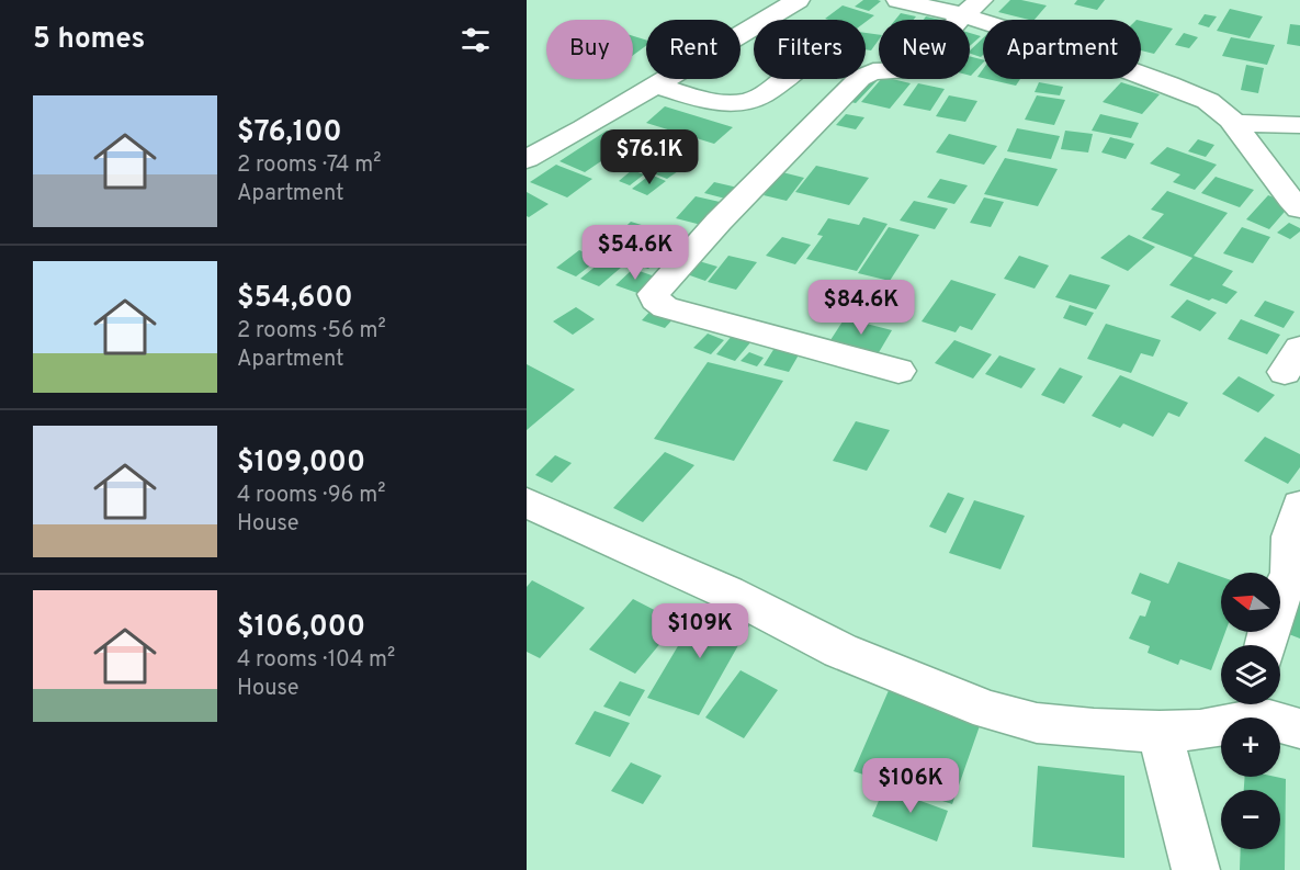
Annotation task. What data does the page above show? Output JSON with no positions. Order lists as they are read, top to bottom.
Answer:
{
  "north": "left",
  "page": {
    "heading": "5 homes",
    "chip": [
      "Buy",
      "Rent",
      "Filters",
      "New",
      "Apartment"
    ],
    "list": [
      {
        "name": "$76,100",
        "note": "2 rooms · 74 m² · Apartment"
      },
      {
        "name": "$54,600",
        "note": "2 rooms · 56 m² · Apartment"
      },
      {
        "name": "$109,000",
        "note": "4 rooms · 96 m² · House"
      },
      {
        "name": "$106,000",
        "note": "4 rooms · 104 m² · House"
      }
    ],
    "price": [
      "$76.1K",
      "$54.6K",
      "$84.6K",
      "$109K",
      "$106K"
    ],
    "map_buttons": ["+", "−"]
  }
}
